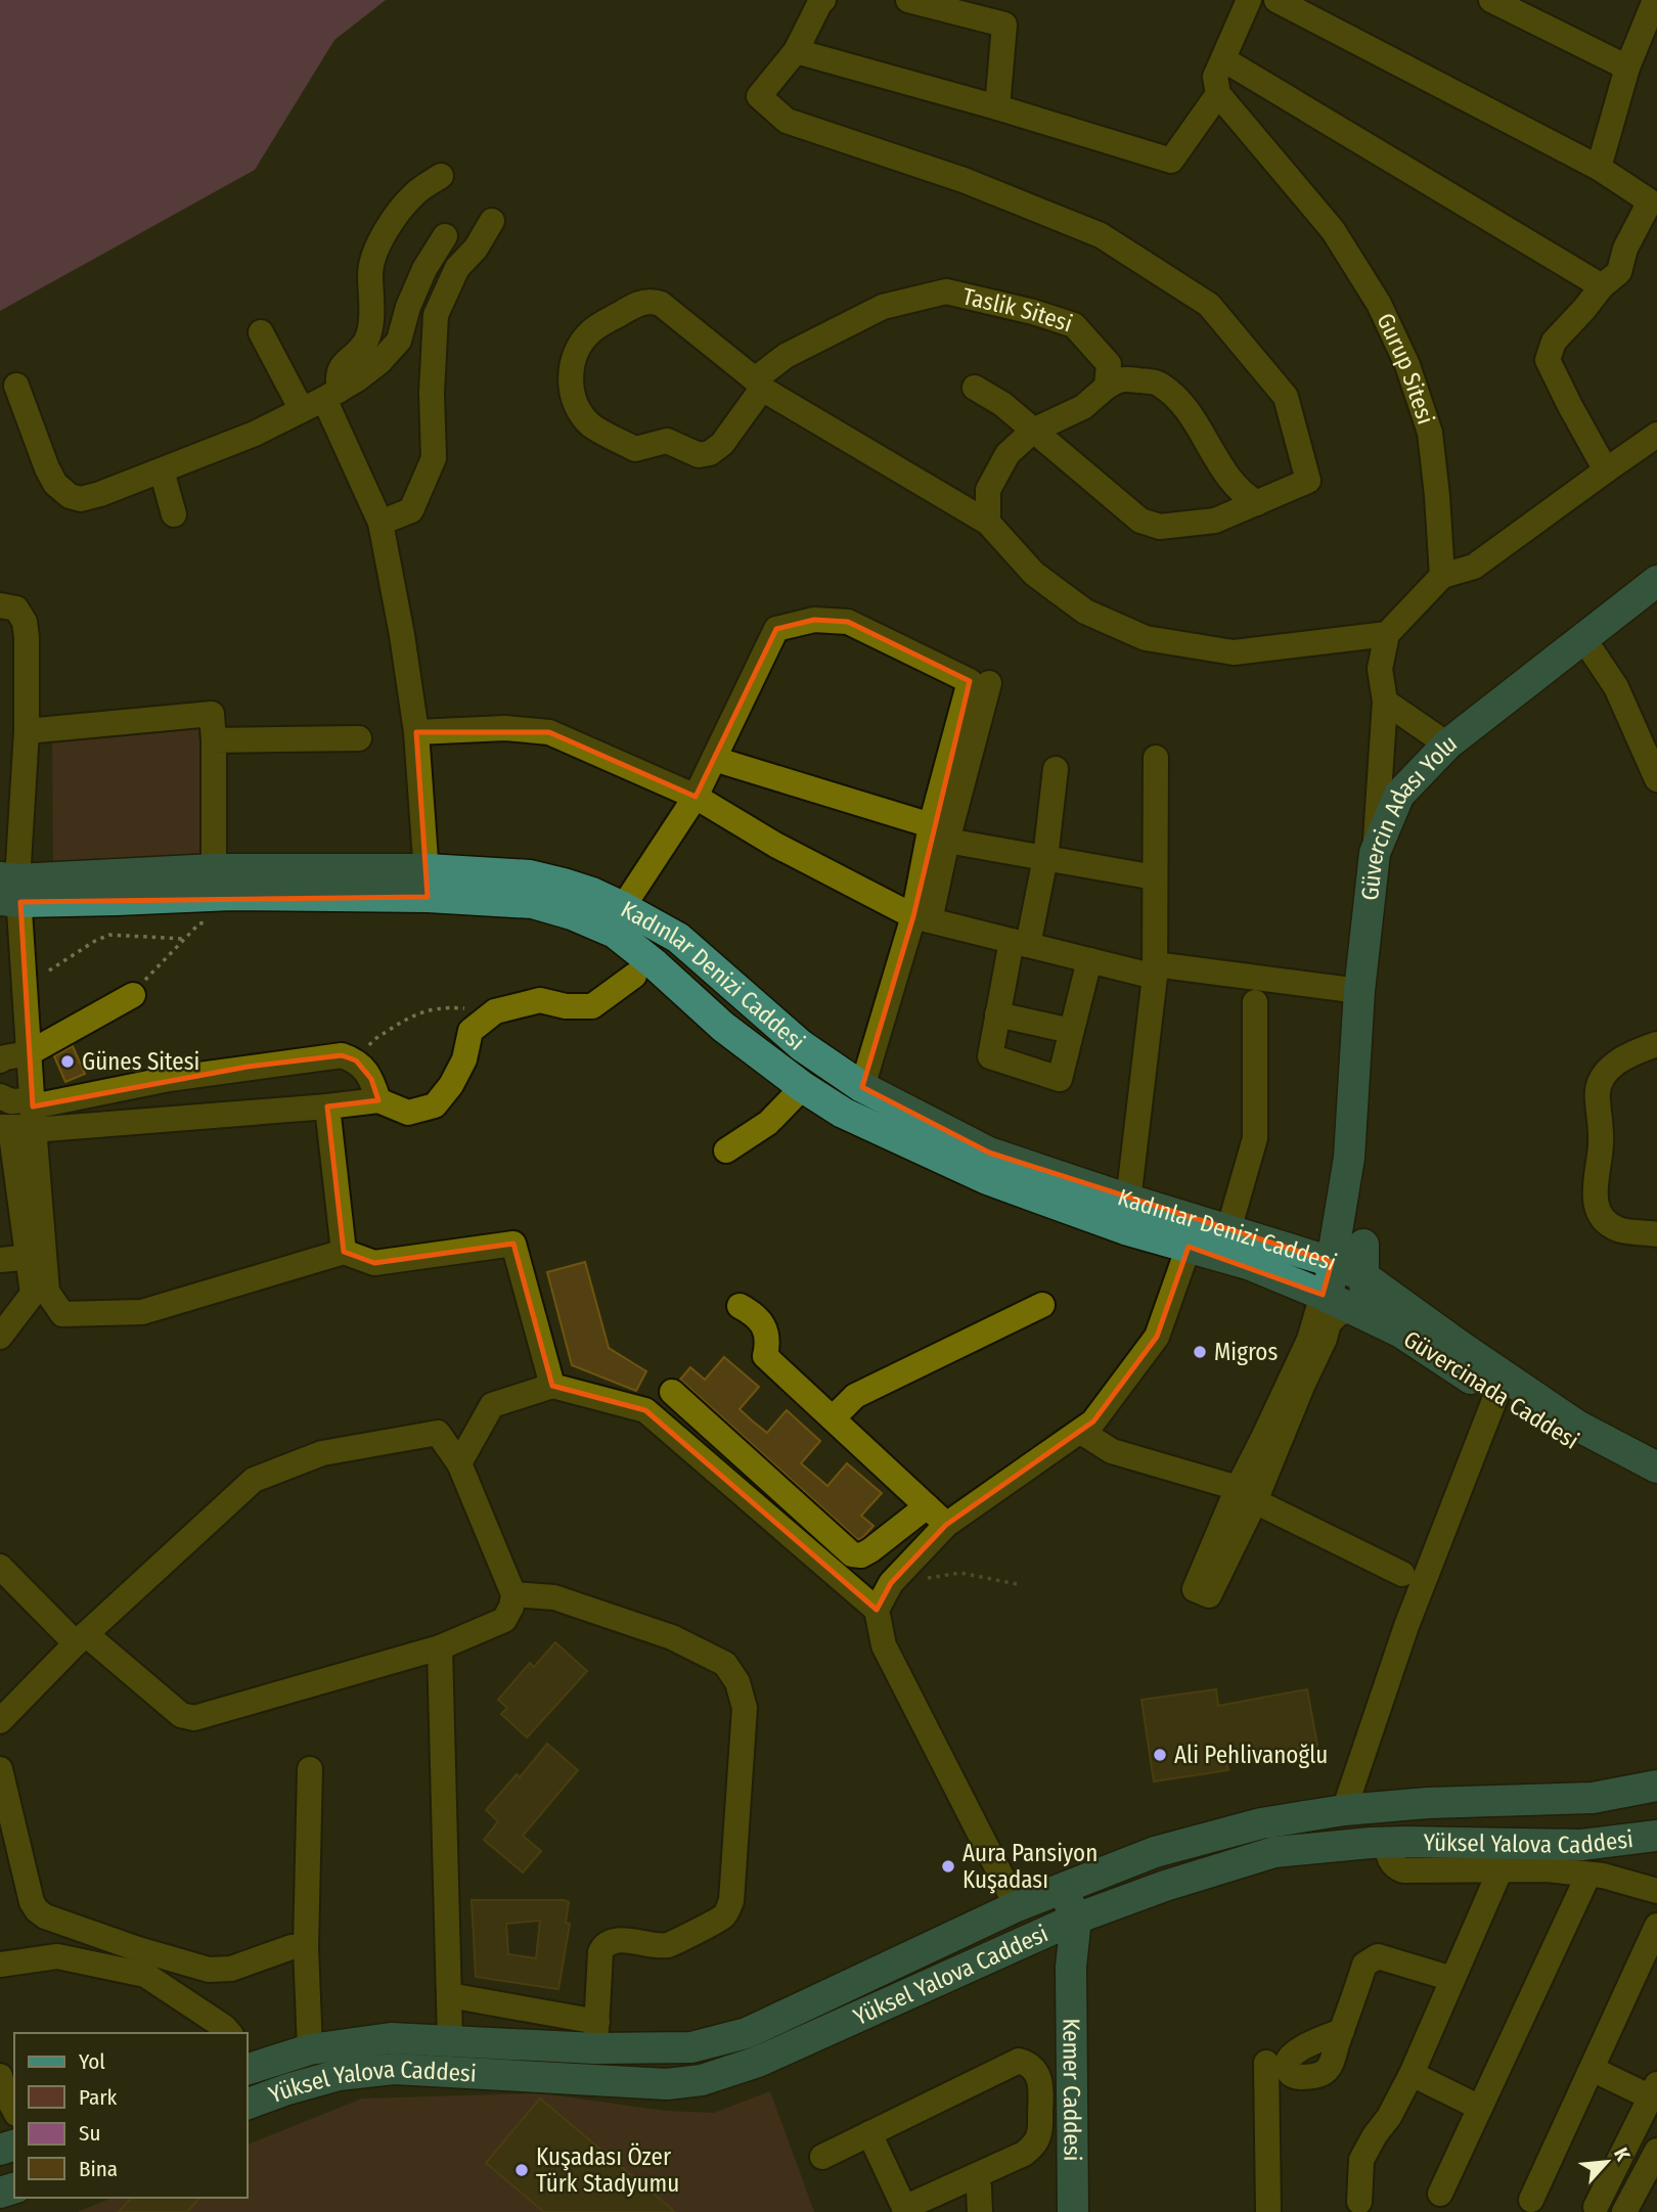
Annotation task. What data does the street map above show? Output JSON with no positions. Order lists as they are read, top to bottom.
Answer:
{
  "streets": {
    "main road": [
      "Güvercin Adası Yolu",
      "Kadınlar Denizi Caddesi",
      "Güvercinada Caddesi",
      "Yüksel Yalova Caddesi",
      "Kemer Caddesi"
    ],
    "street": ["Taslik Sitesi", "Gurup Sitesi"]
  },
  "crossings": [
    ["Güvercin Adası Yolu", "Kadınlar Denizi Caddesi"],
    ["Güvercin Adası Yolu", "Güvercinada Caddesi"],
    ["Kadınlar Denizi Caddesi", "Güvercinada Caddesi"],
    ["Yüksel Yalova Caddesi", "Kemer Caddesi"]
  ],
  "places": [
    "Günes Sitesi",
    "Migros",
    "Ali Pehlivanoğlu",
    "Aura Pansiyon Kuşadası",
    "Kuşadası Özer Türk Stadyumu"
  ],
  "legend": [
    "Yol",
    "Park",
    "Su",
    "Bina"
  ],
  "north": "top right"
}
